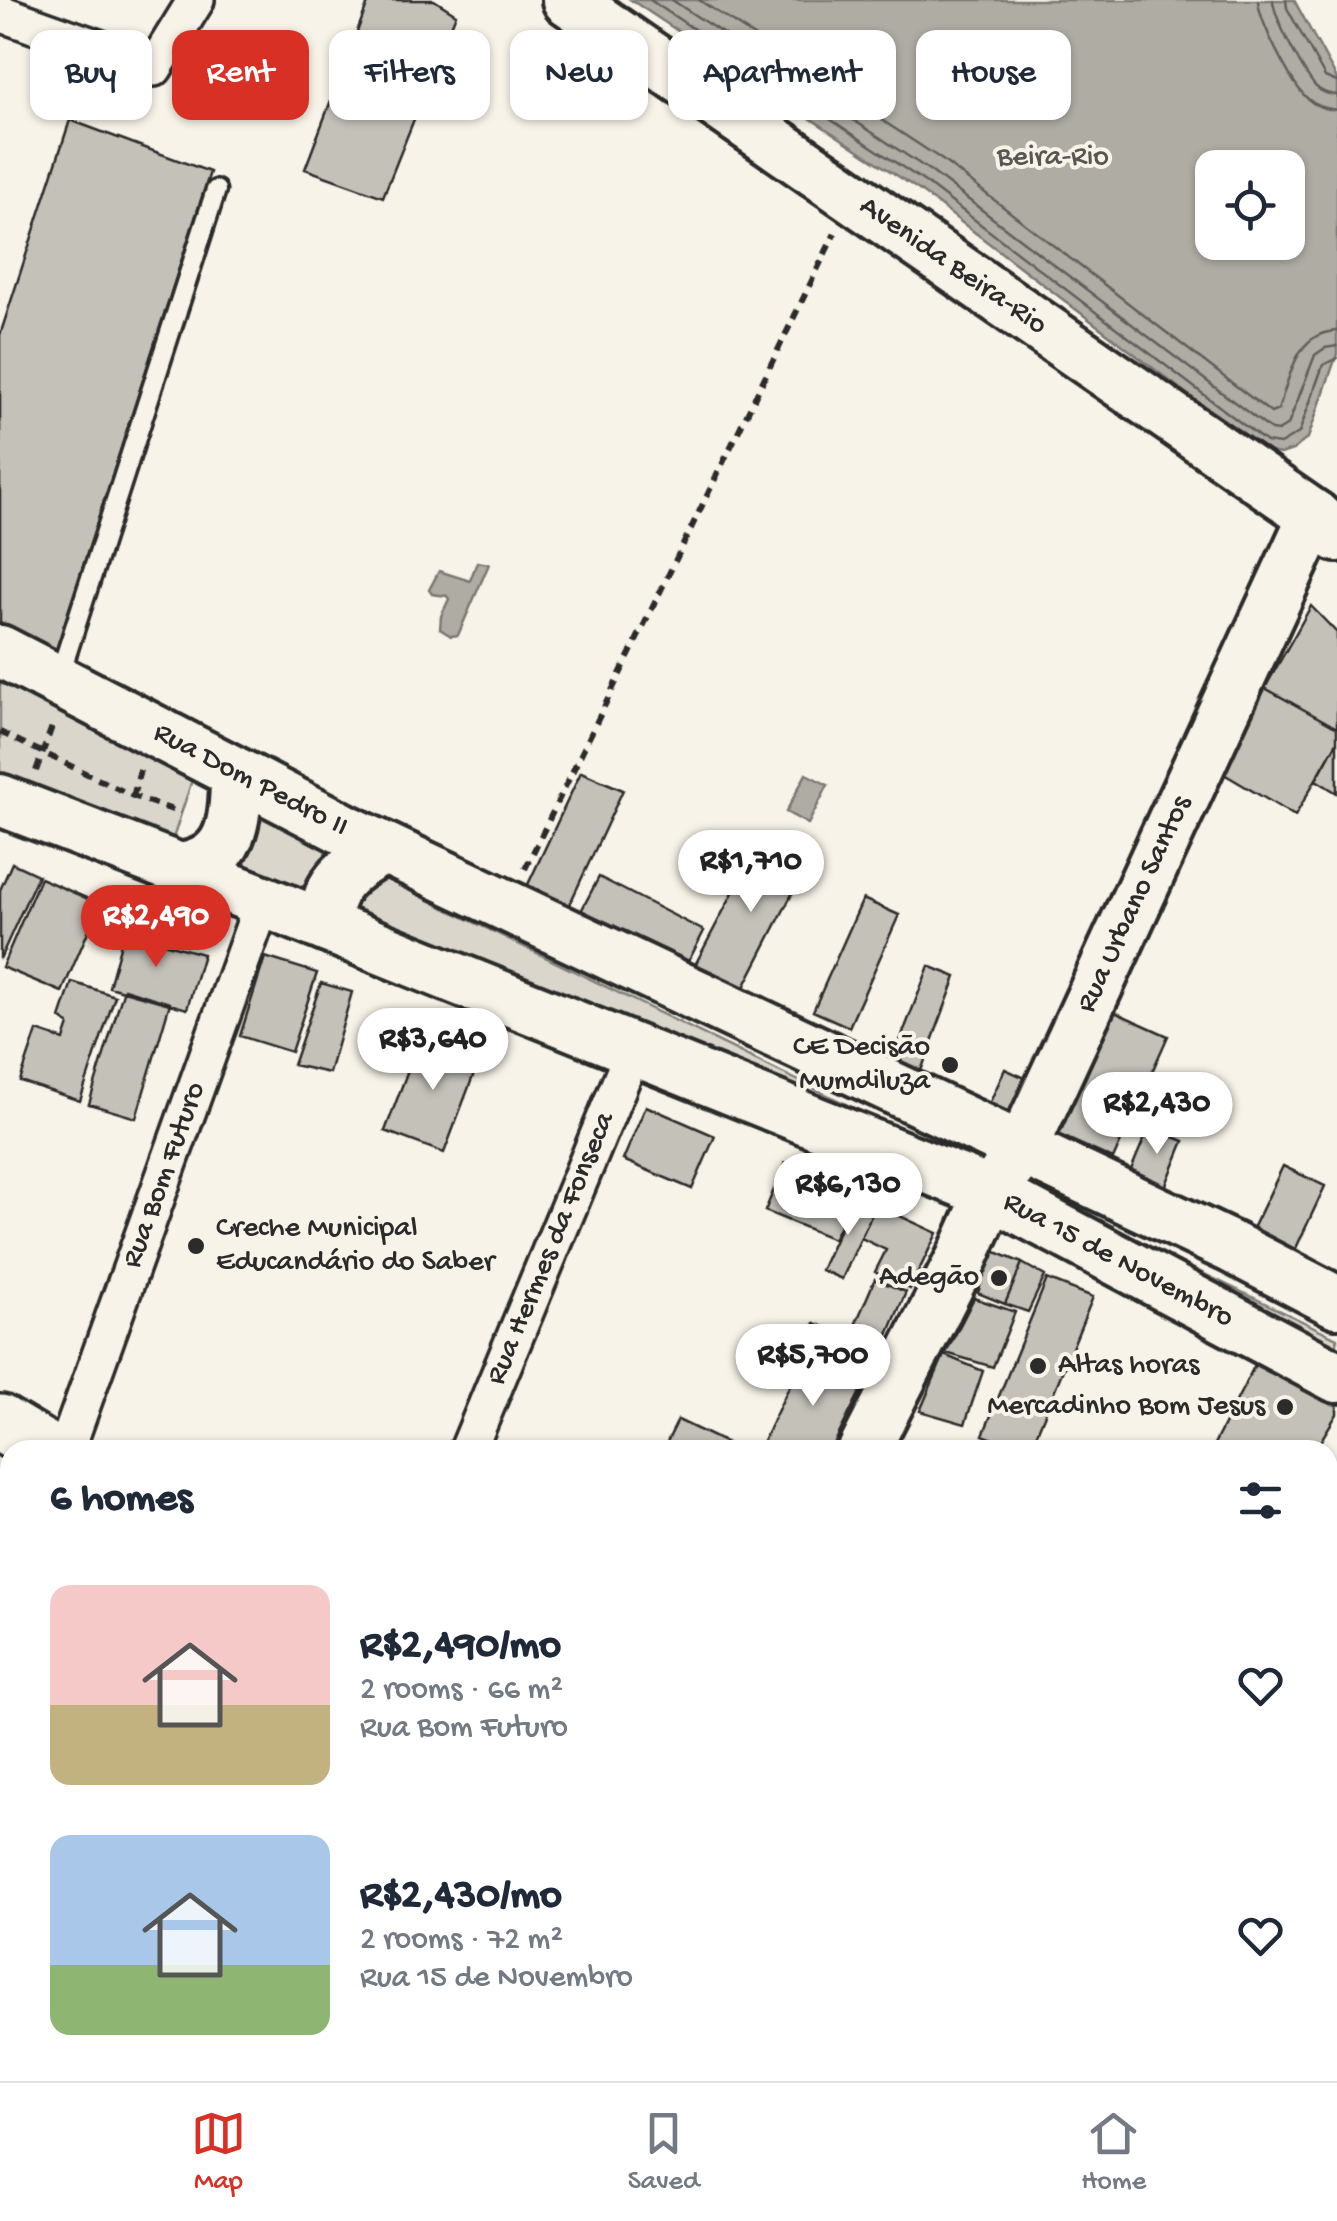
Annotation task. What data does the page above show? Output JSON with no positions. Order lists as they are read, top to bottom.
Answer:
{
  "streets": {
    "main road": [
      "Avenida Beira-Rio",
      "Rua Dom Pedro II",
      "Rua Urbano Santos",
      "Rua 15 de Novembro"
    ],
    "street": ["Rua Bom Futuro", "Rua Hermes da Fonseca"]
  },
  "crossings": [
    ["Avenida Beira-Rio", "Rua Urbano Santos"],
    ["Rua Dom Pedro II", "Rua 15 de Novembro"],
    ["Rua Urbano Santos", "Rua 15 de Novembro"],
    ["Rua Bom Futuro", "Rua 15 de Novembro"],
    ["Rua Hermes da Fonseca", "Rua 15 de Novembro"]
  ],
  "parks": ["Beira-Rio"],
  "places": [
    "CE Decisão Mumdiluza",
    "Creche Municipal Educandário do Saber",
    "Adegão",
    "Altas horas",
    "Mercadinho Bom Jesus"
  ],
  "page": {
    "chip": [
      "Buy",
      "Rent",
      "Filters",
      "New",
      "Apartment",
      "House"
    ],
    "price": [
      "R$1,710",
      "R$2,490",
      "R$3,640",
      "R$2,430",
      "R$6,130",
      "R$5,700"
    ],
    "heading": "6 homes",
    "list": [
      {
        "name": "R$2,490/mo",
        "note": "2 rooms · 66 m² · Rua Bom Futuro"
      },
      {
        "name": "R$2,430/mo",
        "note": "2 rooms · 72 m² · Rua 15 de Novembro"
      }
    ],
    "tabs": ["Map", "Saved", "Home"]
  }
}
